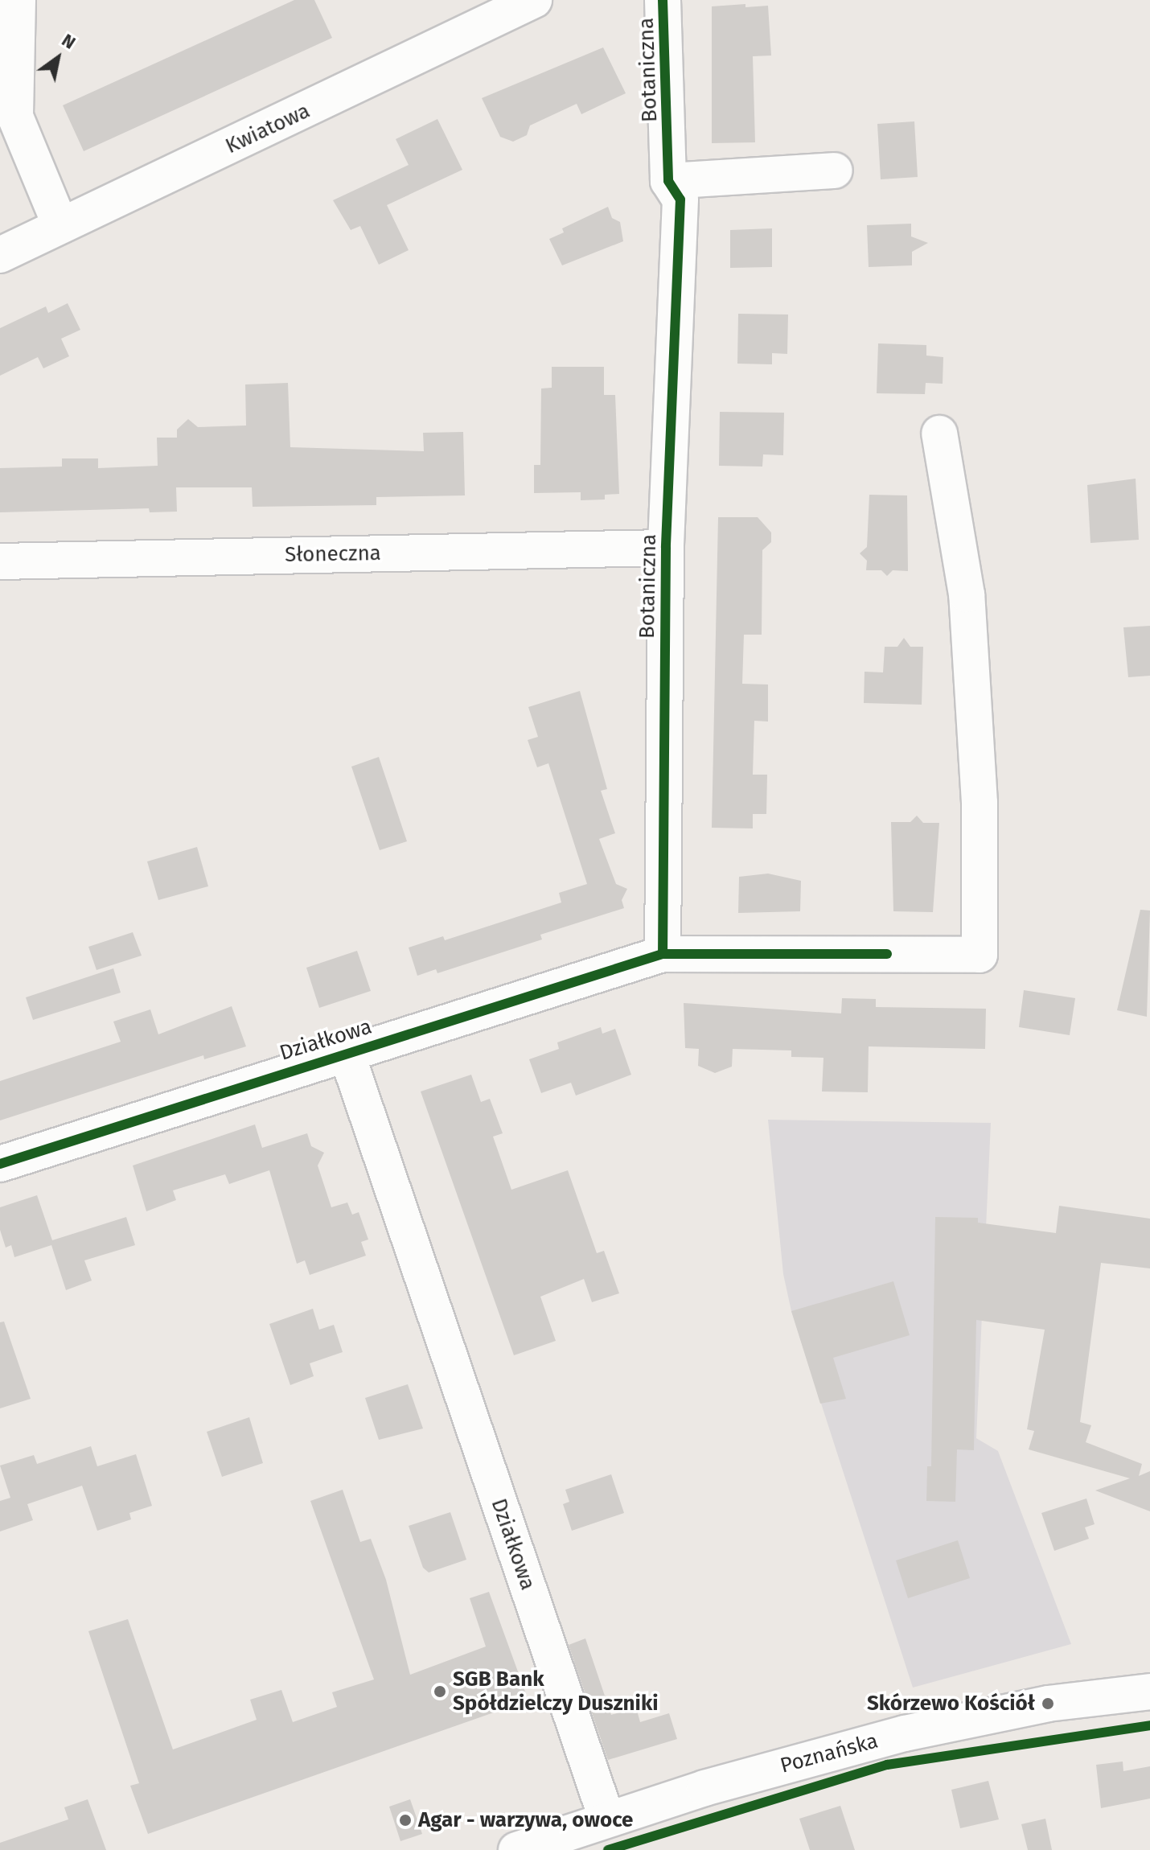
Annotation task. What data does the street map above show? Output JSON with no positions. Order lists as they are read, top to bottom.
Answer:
{
  "streets": {
    "street": [
      "Botaniczna",
      "Kwiatowa",
      "Słoneczna",
      "Działkowa",
      "Poznańska"
    ]
  },
  "crossings": [
    ["Botaniczna", "Słoneczna"],
    ["Botaniczna", "Działkowa"],
    ["Działkowa", "Poznańska"]
  ],
  "places": ["SGB Bank Spółdzielczy Duszniki", "Skórzewo Kościół", "Agar - warzywa, owoce"],
  "north": "top right"
}
